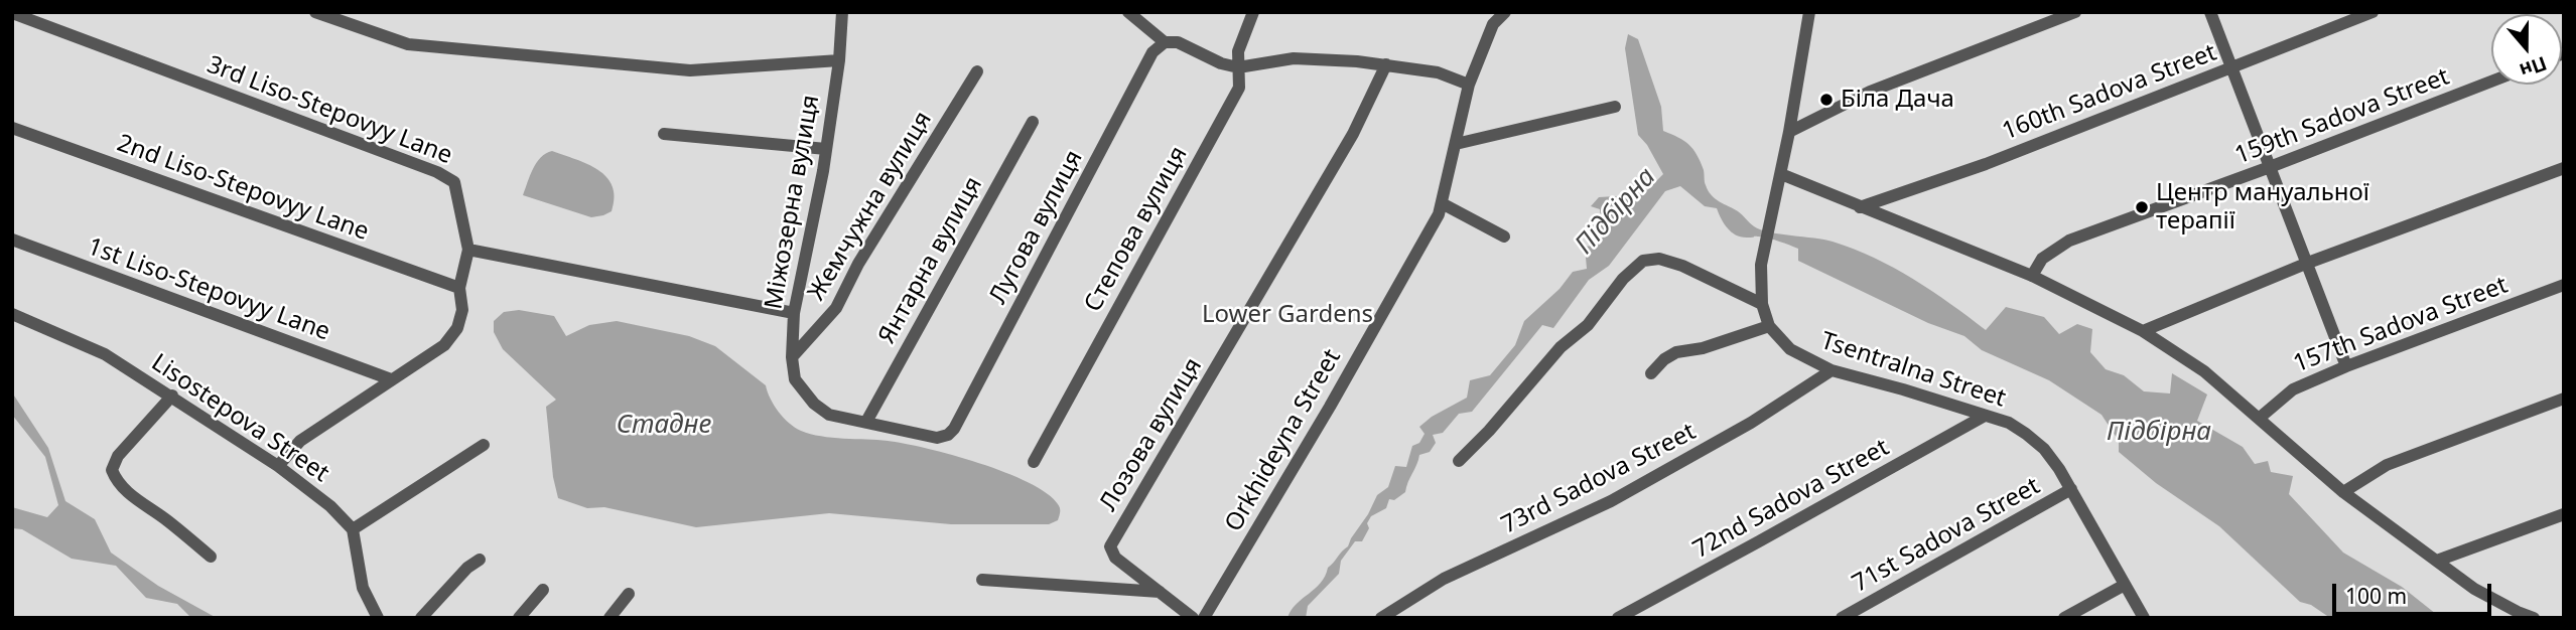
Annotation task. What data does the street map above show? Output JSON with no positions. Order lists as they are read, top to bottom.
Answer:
{
  "streets": {
    "street": [
      "160th Sadova Street",
      "3rd Liso-Stepovyy Lane",
      "159th Sadova Street",
      "2nd Liso-Stepovyy Lane",
      "Міжозерна вулиця",
      "Жемчужна вулиця",
      "Лугова вулиця",
      "Степова вулиця",
      "Янтарна вулиця",
      "1st Liso-Stepovyy Lane",
      "157th Sadova Street",
      "Tsentralna Street",
      "Lisostepova Street",
      "Лозова вулиця",
      "Orkhideyna Street",
      "73rd Sadova Street",
      "72nd Sadova Street",
      "71st Sadova Street"
    ]
  },
  "crossings": [
    ["Міжозерна вулиця", "Жемчужна вулиця"],
    ["Міжозерна вулиця", "Лугова вулиця"],
    ["Міжозерна вулиця", "Янтарна вулиця"],
    ["Лугова вулиця", "Янтарна вулиця"],
    ["Tsentralna Street", "73rd Sadova Street"],
    ["Tsentralna Street", "72nd Sadova Street"],
    ["Tsentralna Street", "71st Sadova Street"]
  ],
  "water": ["Підбірна", "Стадне"],
  "parks": ["Lower Gardens"],
  "places": ["Біла Дача", "Центр мануальної терапії"],
  "scale_bar": "100 m",
  "north": "bottom"
}
